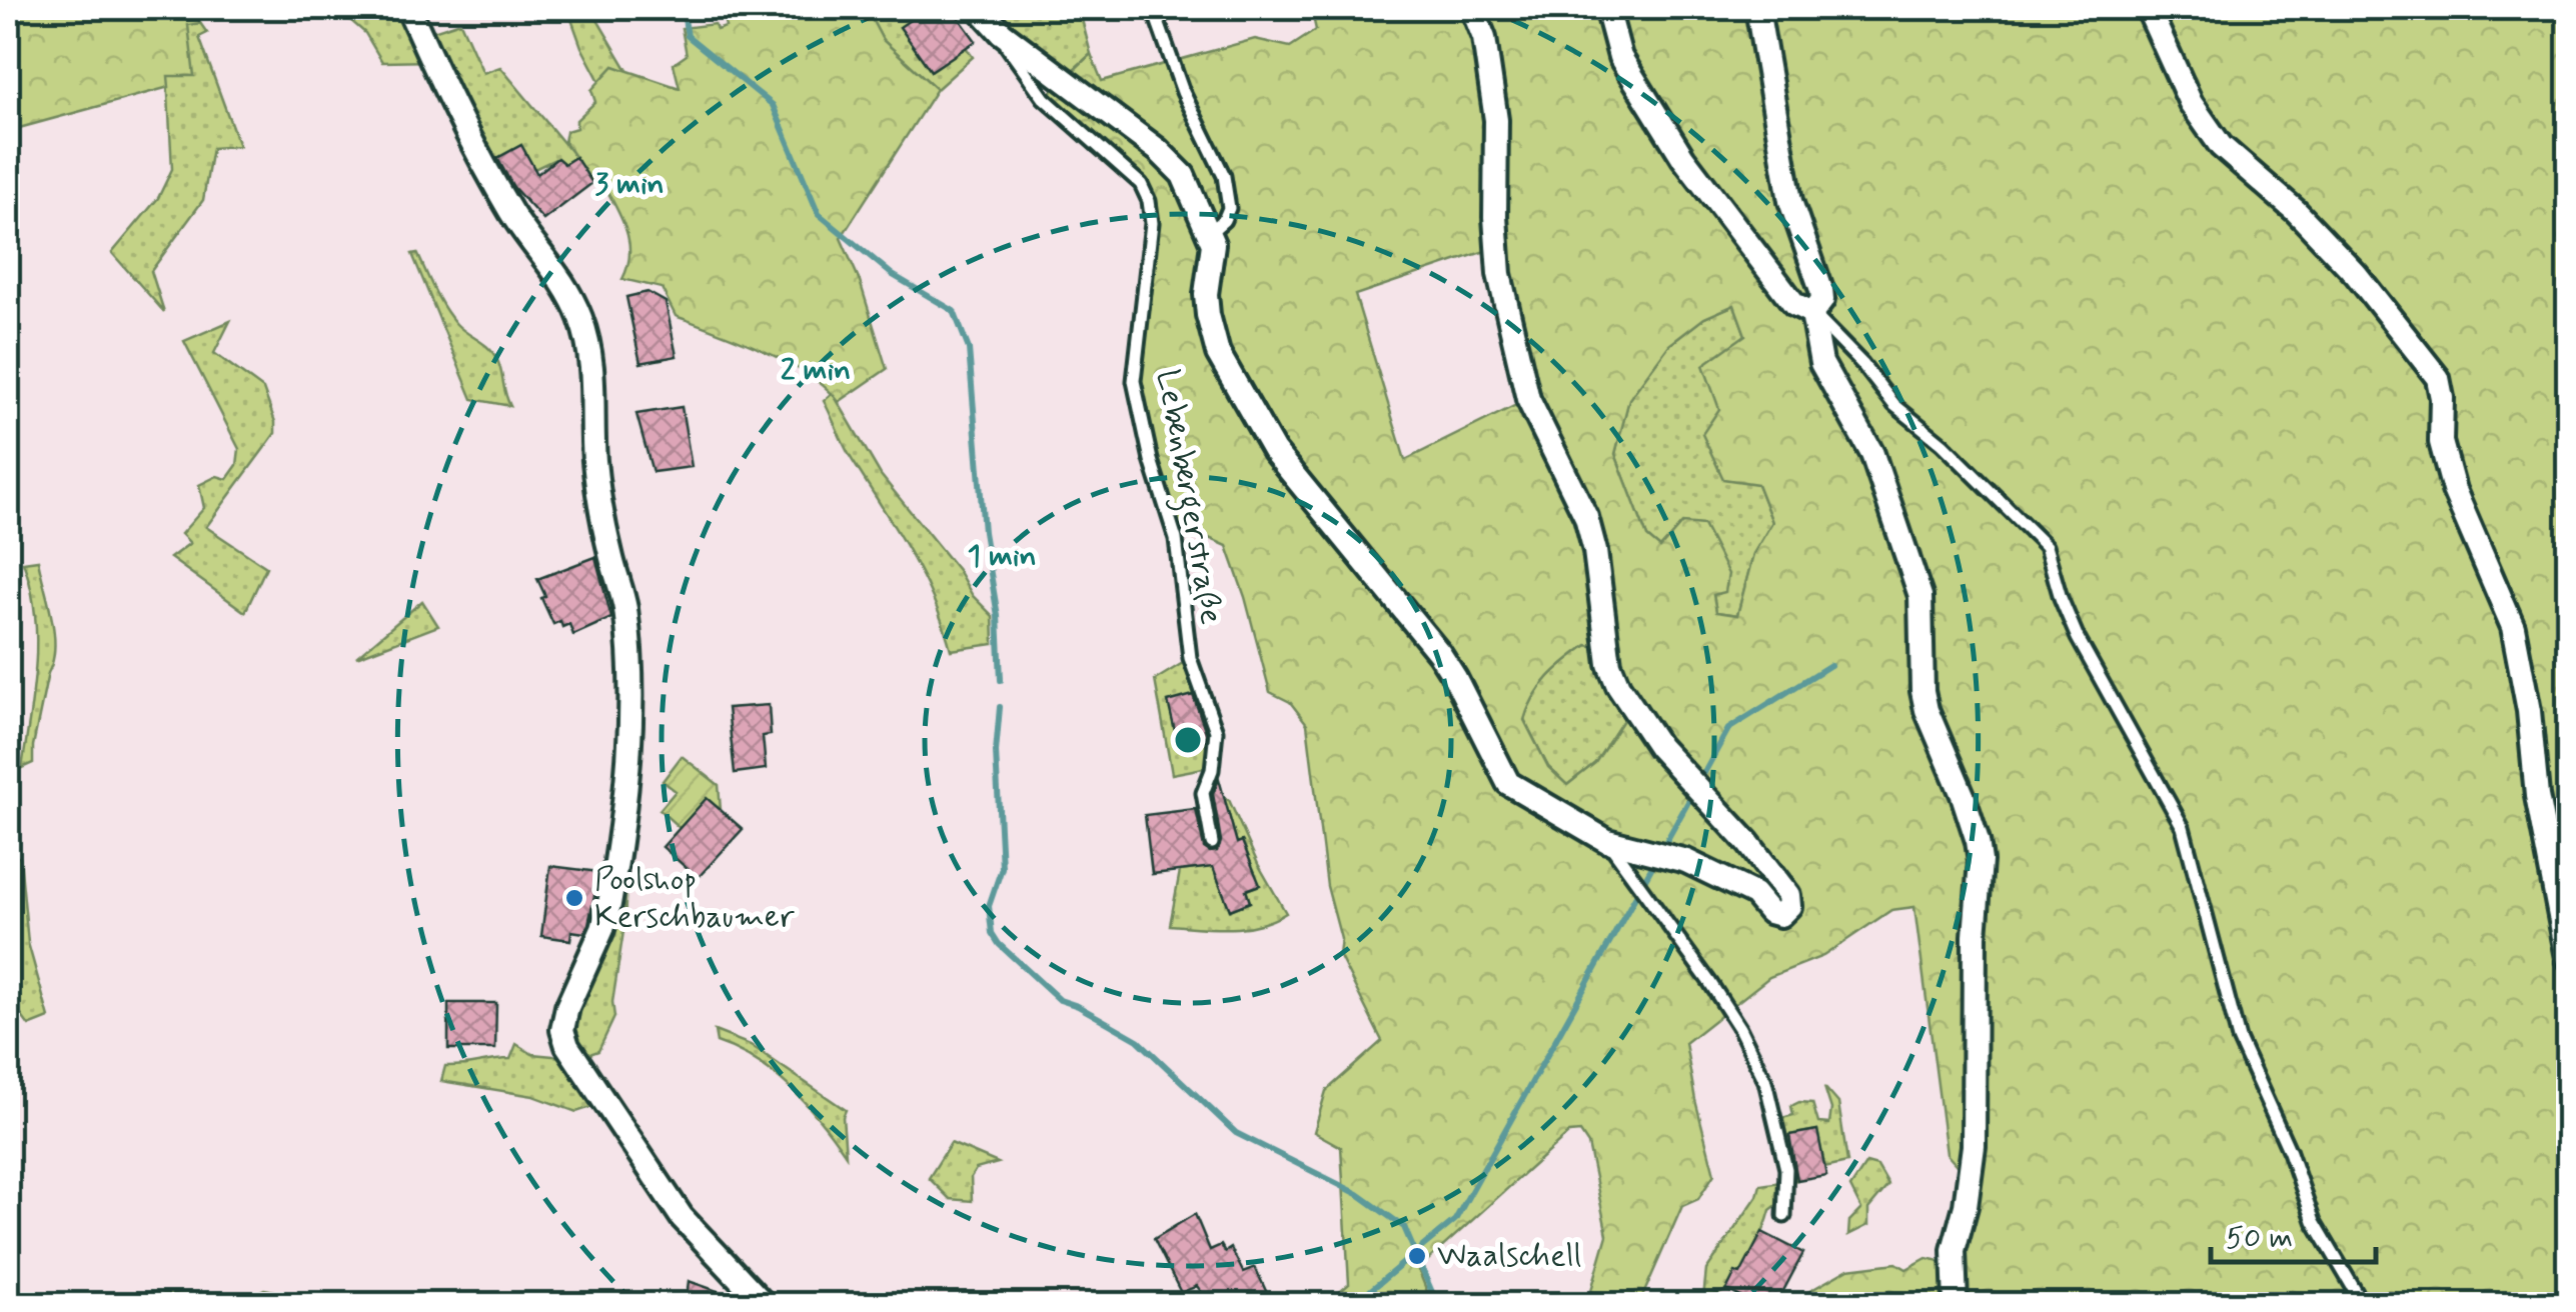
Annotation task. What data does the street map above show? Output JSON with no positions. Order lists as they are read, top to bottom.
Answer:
{
  "streets": {
    "lane": ["Lebenbergerstraße"]
  },
  "places": ["Poolshop Kerschbaumer", "Waalschell"],
  "scale_bar": "50 m",
  "rings": ["3 min", "2 min", "1 min"]
}
